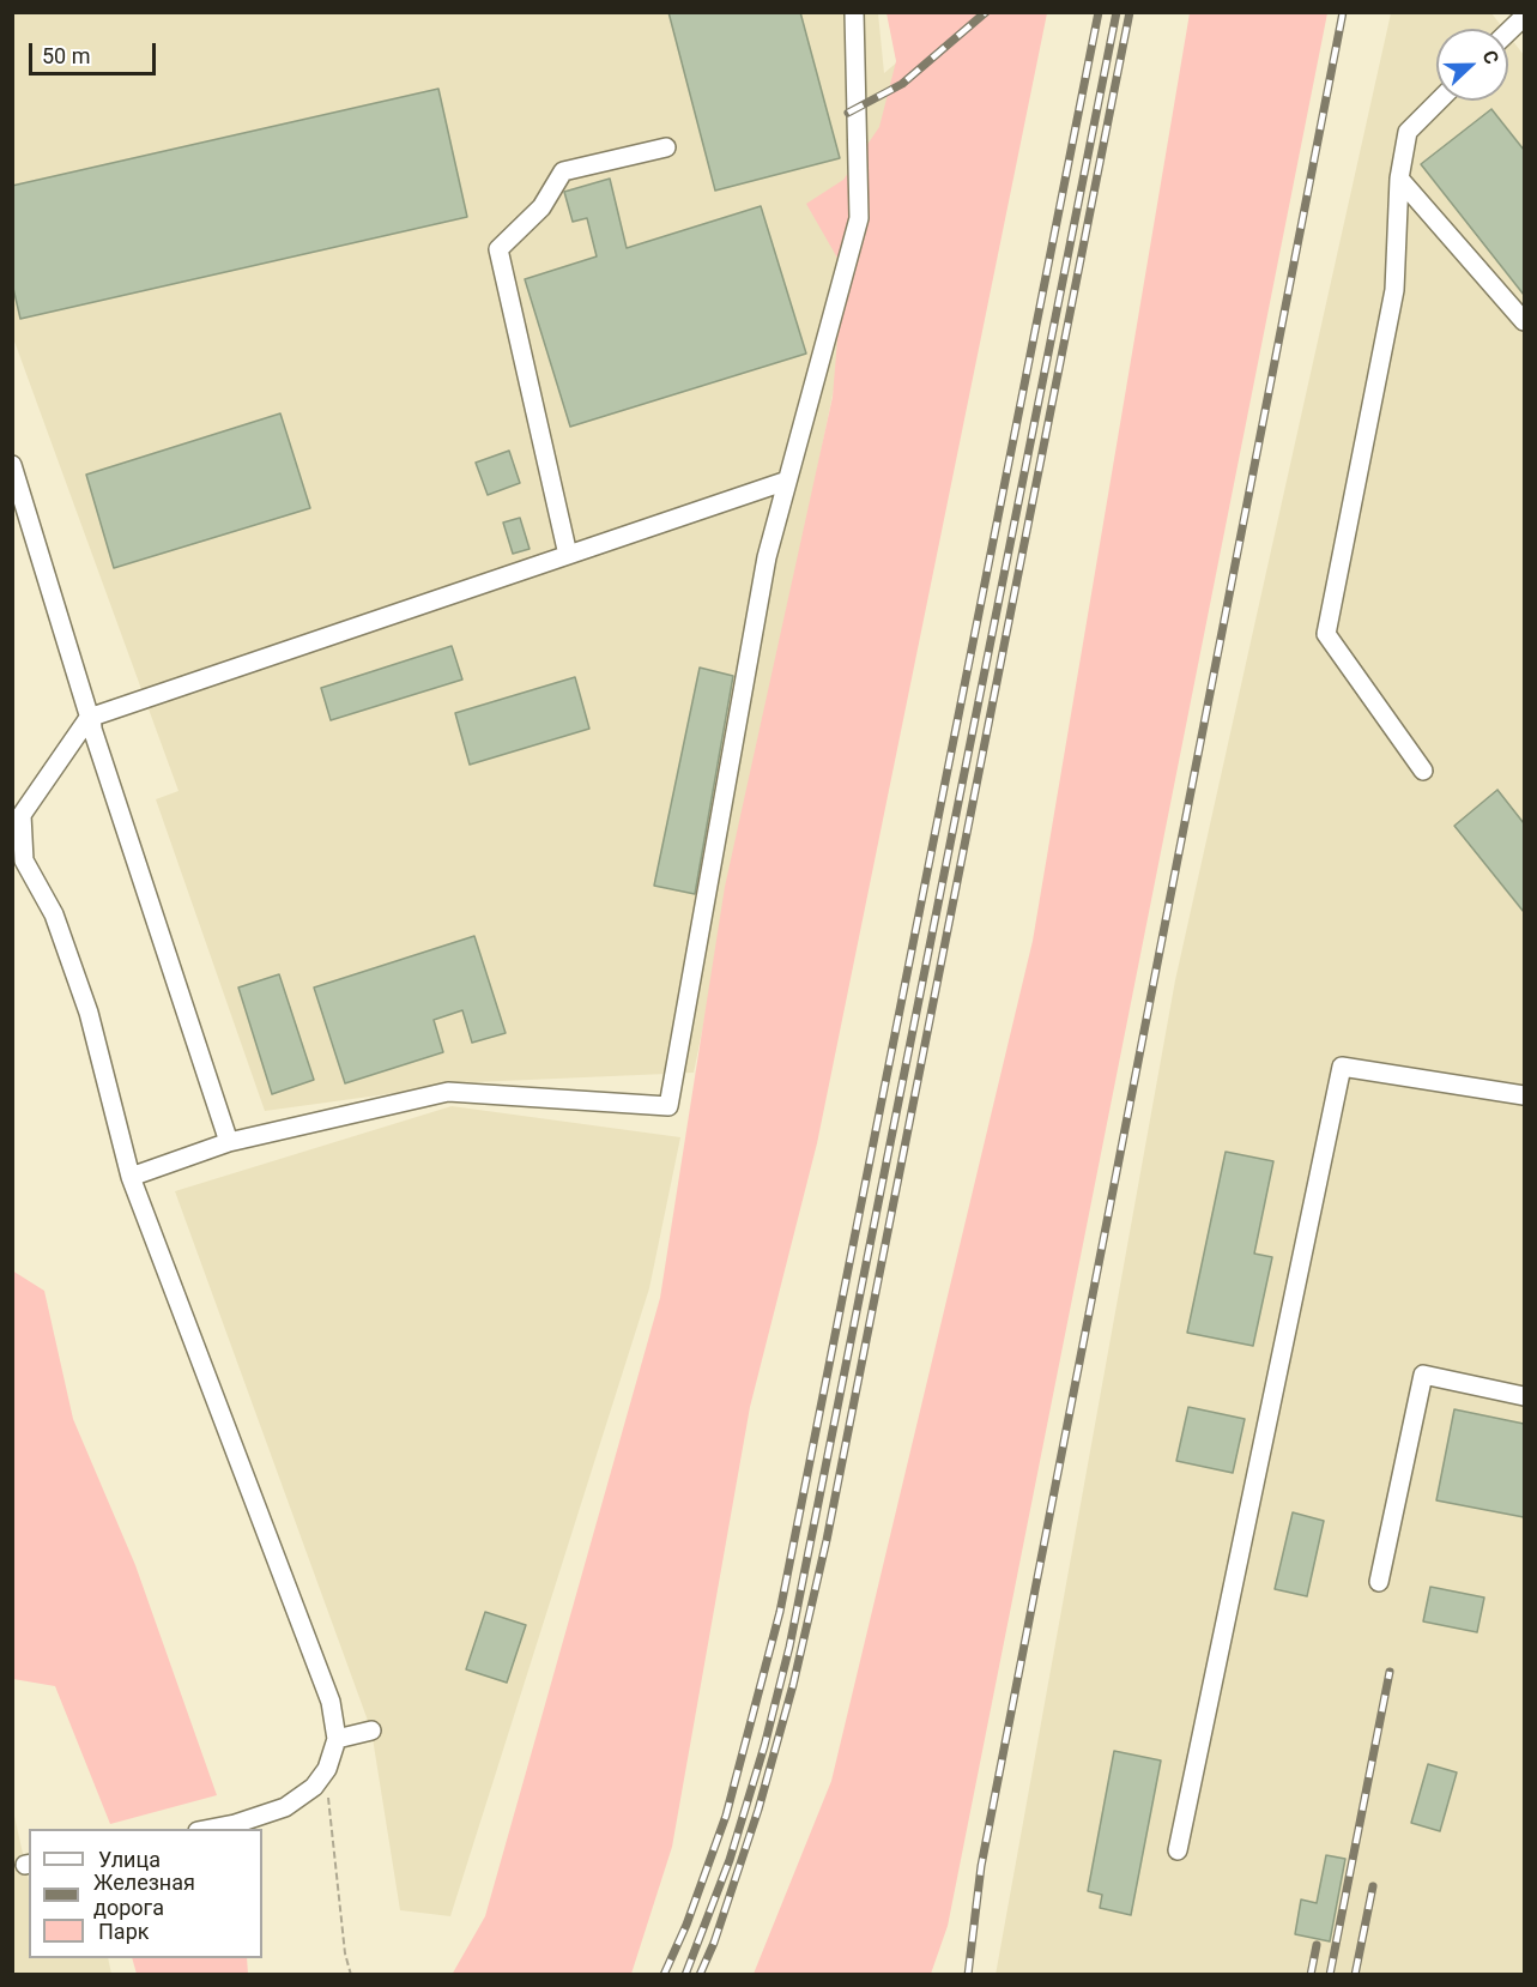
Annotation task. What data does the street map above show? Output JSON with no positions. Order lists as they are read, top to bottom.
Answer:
{
  "legend": ["Улица", "Железная дорога", "Парк"],
  "scale_bar": "50 m",
  "north": "right"
}
